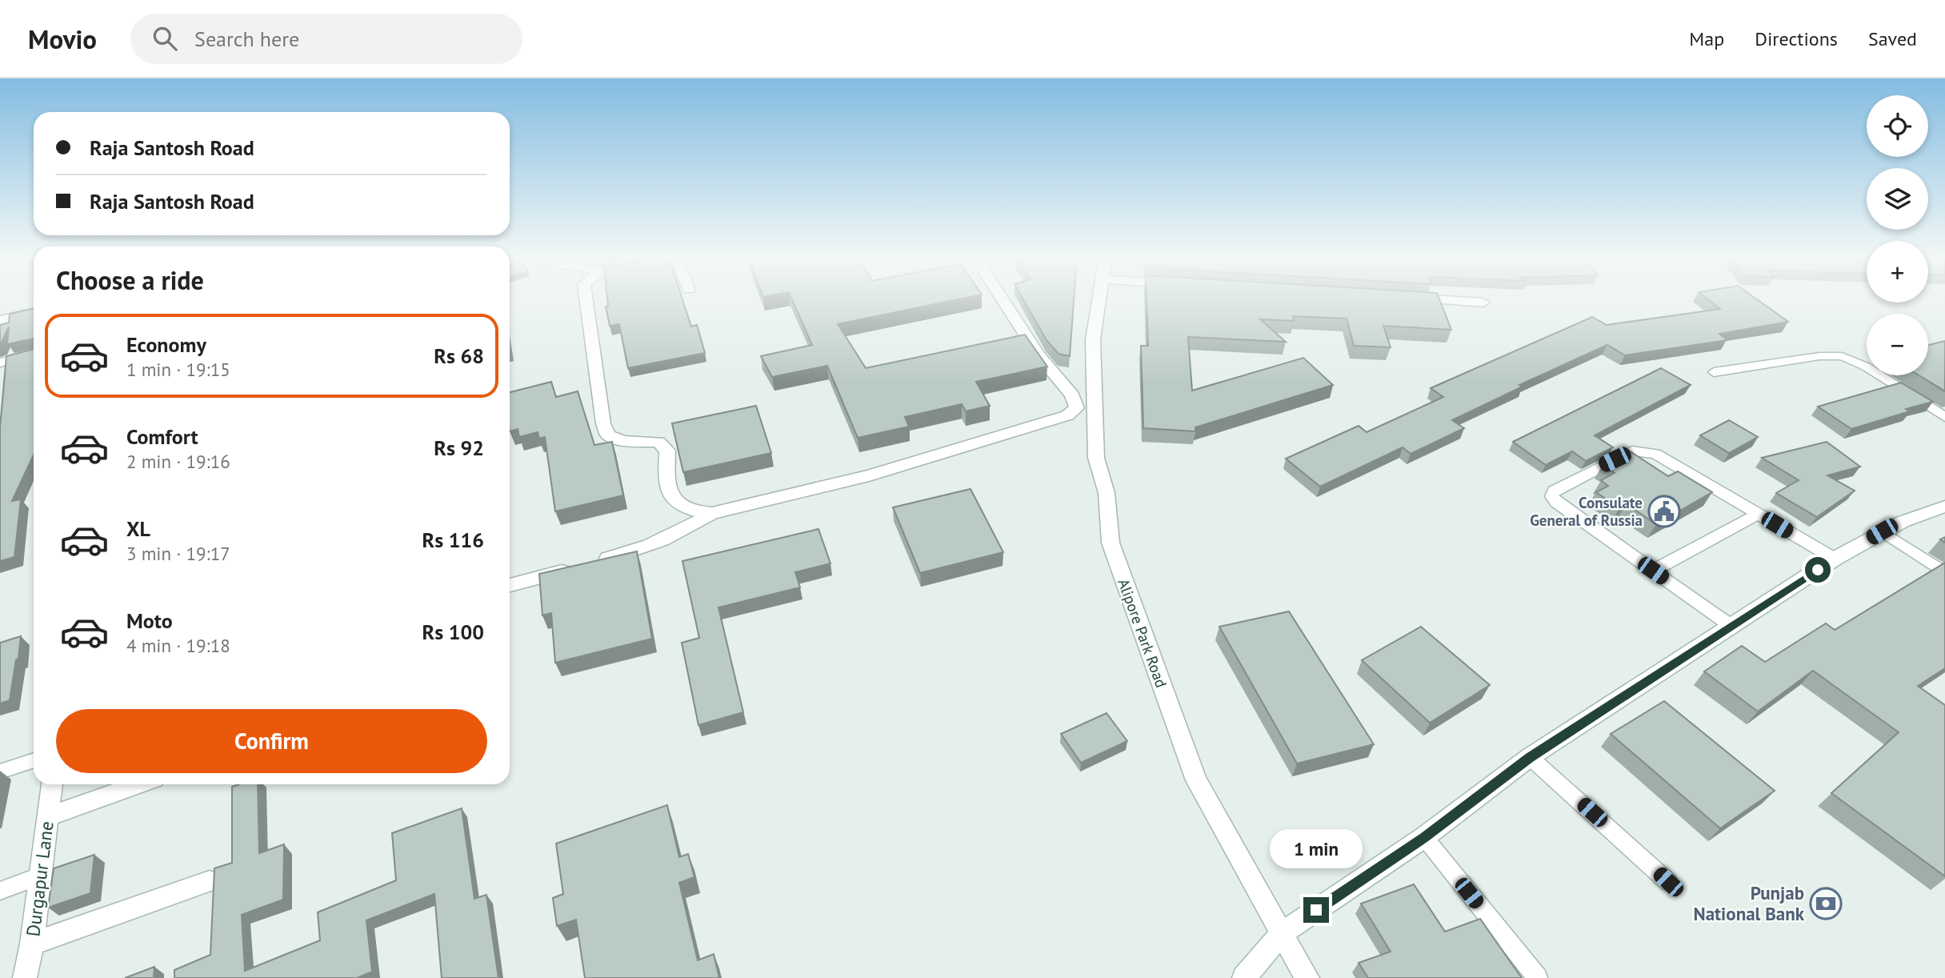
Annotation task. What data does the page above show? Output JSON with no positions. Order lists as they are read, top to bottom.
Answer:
{
  "streets": {
    "street": ["Alipore Park Road", "Durgapur Lane"]
  },
  "places": {
    "public building": ["Consulate General of Russia"],
    "bank": ["Punjab National Bank"]
  },
  "page": {
    "header": "Movio",
    "search": "Search here",
    "nav": ["Map", "Directions", "Saved"],
    "map_buttons": ["+", "−"],
    "banner": ["Raja Santosh Road", "Raja Santosh Road"],
    "heading": "Choose a ride",
    "list": [
      {
        "name": "Economy",
        "note": "1 min · 19:15",
        "value": "Rs 68"
      },
      {
        "name": "Comfort",
        "note": "2 min · 19:16",
        "value": "Rs 92"
      },
      {
        "name": "XL",
        "note": "3 min · 19:17",
        "value": "Rs 116"
      },
      {
        "name": "Moto",
        "note": "4 min · 19:18",
        "value": "Rs 100"
      }
    ],
    "buttons": "Confirm",
    "bubble": "1 min"
  }
}
